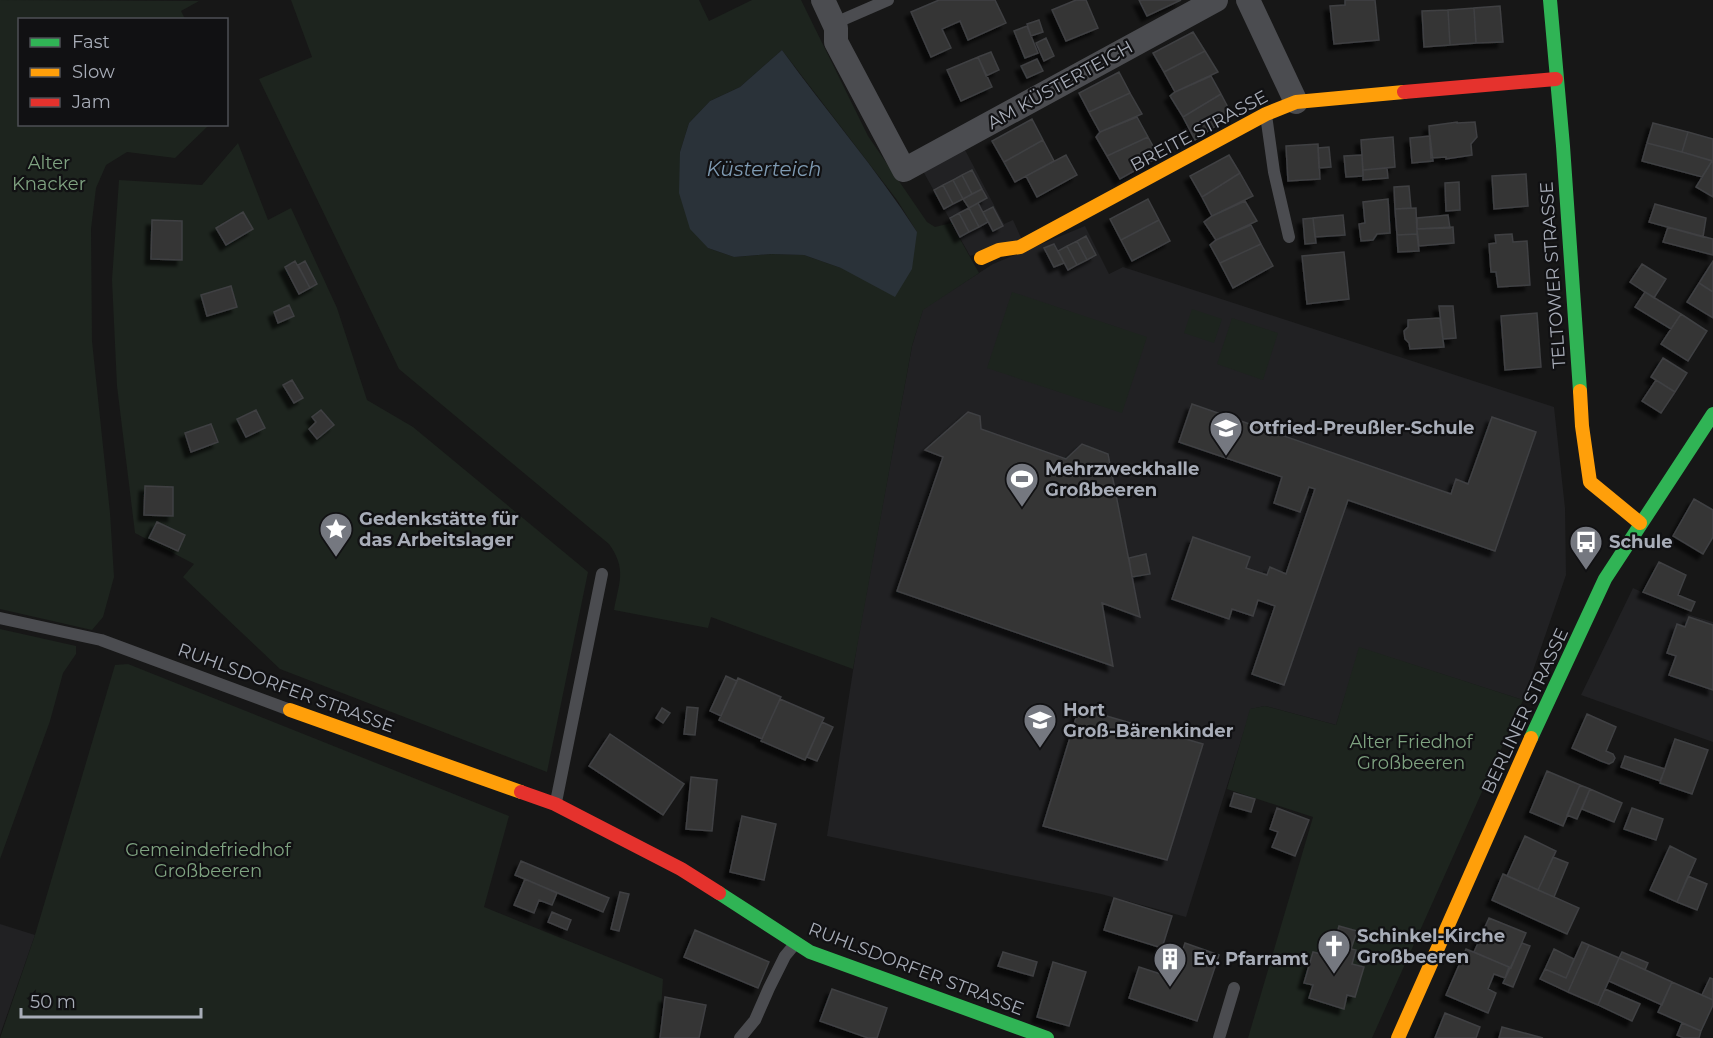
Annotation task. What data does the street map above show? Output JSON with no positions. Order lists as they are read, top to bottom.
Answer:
{
  "streets": {
    "street": [
      "AM KÜSTERTEICH",
      "BREITE STRASSE",
      "TELTOWER STRASSE",
      "RUHLSDORFER STRASSE",
      "BERLINER STRASSE"
    ]
  },
  "crossings": [
    ["BREITE STRASSE", "TELTOWER STRASSE"],
    ["TELTOWER STRASSE", "BERLINER STRASSE"]
  ],
  "water": ["Küsterteich"],
  "parks": ["Alter Knacker", "Alter Friedhof Großbeeren", "Gemeindefriedhof Großbeeren"],
  "places": {
    "school or university": ["Otfried-Preußler-Schule", "Hort Groß-Bärenkinder"],
    "sports": ["Mehrzweckhalle Großbeeren"],
    "place": ["Gedenkstätte für das Arbeitslager"],
    "bus stop": ["Schule"],
    "church": ["Schinkel-Kirche Großbeeren"],
    "building": ["Ev. Pfarramt"]
  },
  "legend": ["Fast", "Slow", "Jam"],
  "scale_bar": "50 m"
}
